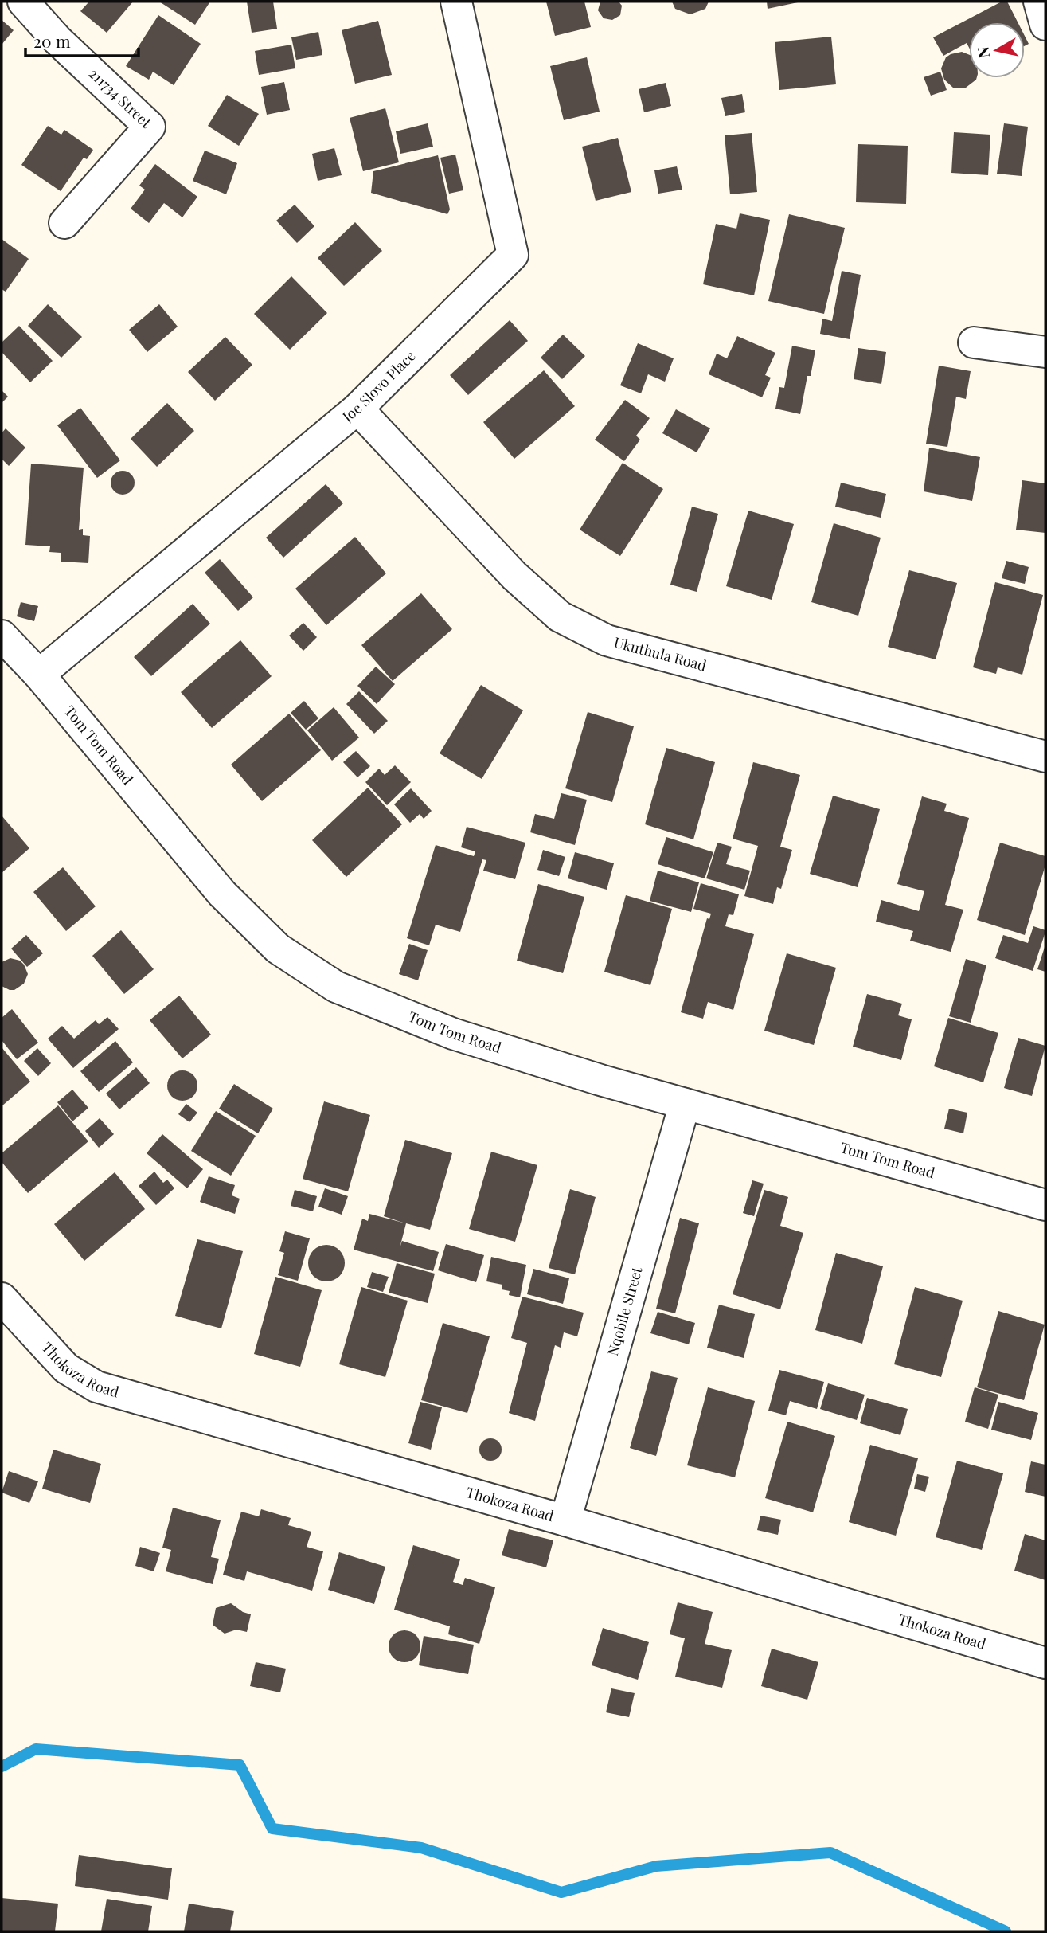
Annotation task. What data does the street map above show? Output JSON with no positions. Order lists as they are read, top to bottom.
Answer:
{
  "streets": {
    "street": [
      "211734 Street",
      "Joe Slovo Place",
      "Ukuthula Road",
      "Tom Tom Road",
      "Nqobile Street",
      "Thokoza Road"
    ]
  },
  "crossings": [
    ["Joe Slovo Place", "Ukuthula Road"],
    ["Joe Slovo Place", "Tom Tom Road"],
    ["Tom Tom Road", "Nqobile Street"],
    ["Nqobile Street", "Thokoza Road"]
  ],
  "scale_bar": "20 m",
  "north": "left"
}
